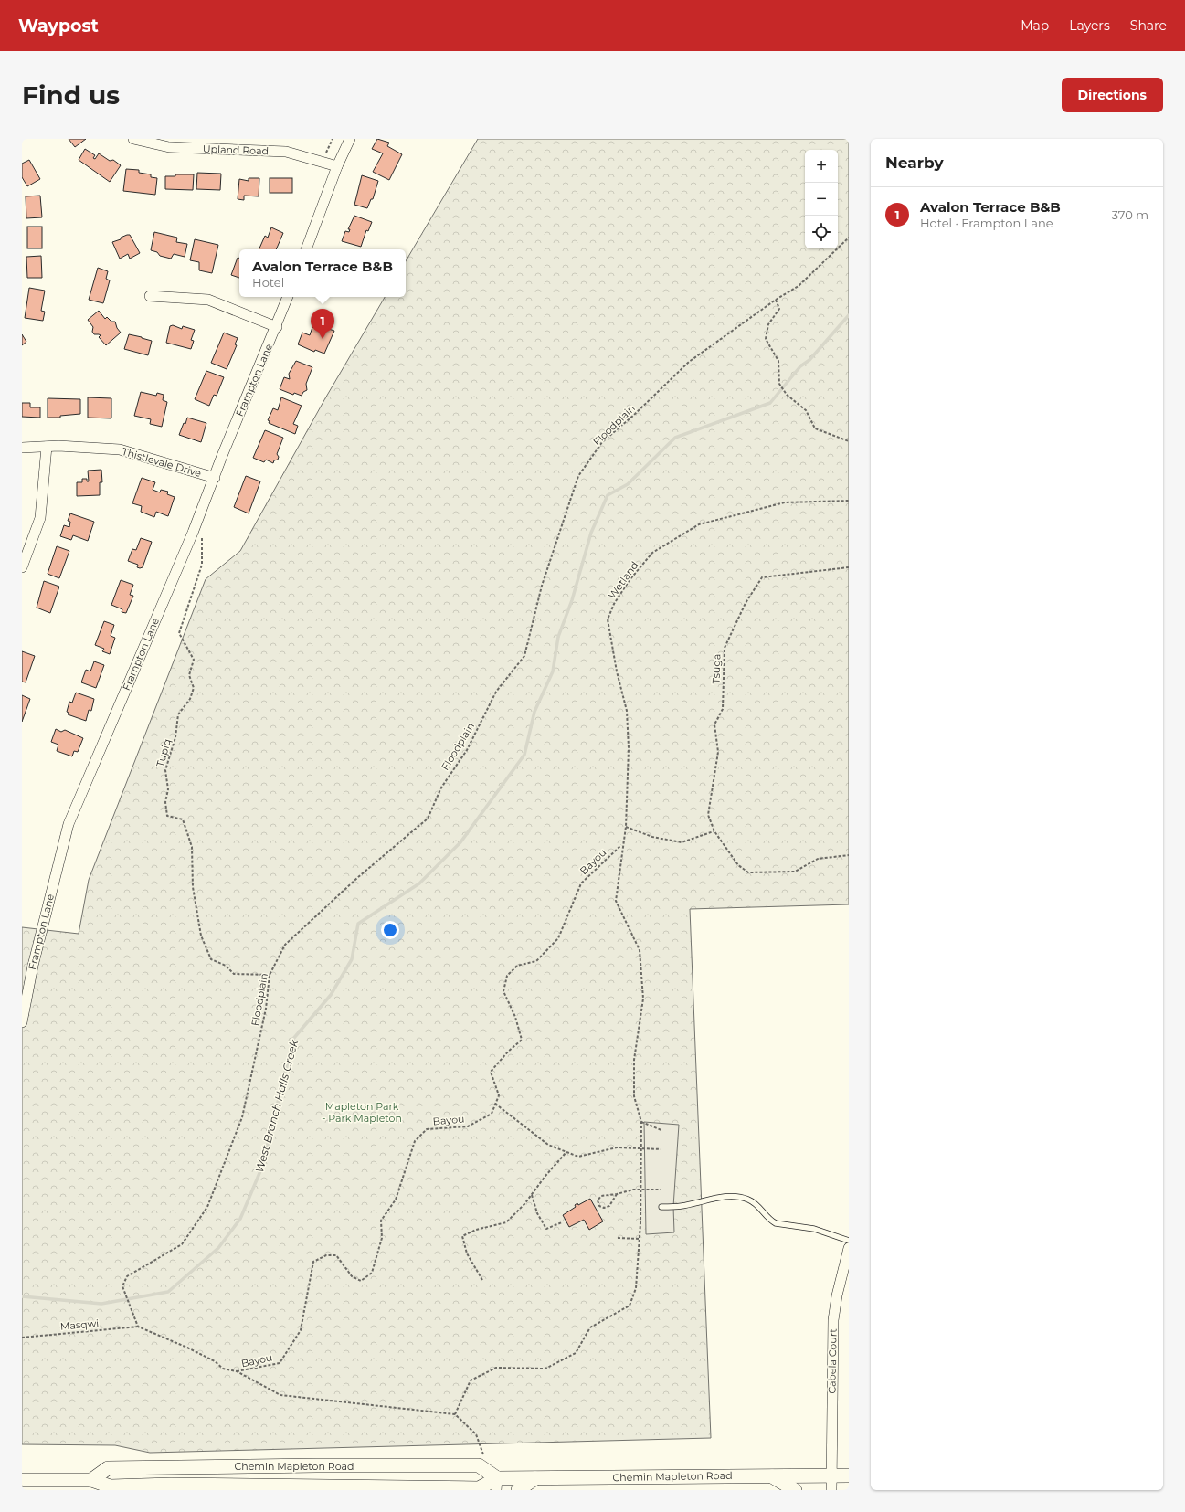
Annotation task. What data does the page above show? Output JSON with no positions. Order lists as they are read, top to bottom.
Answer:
{
  "streets": {
    "main road": ["Chemin Mapleton Road"],
    "street": [
      "Upland Road",
      "Frampton Lane",
      "Thistlevale Drive",
      "Cabela Court"
    ],
    "path": [
      "Floodplain",
      "Wetland",
      "Tsuga",
      "Tupiq",
      "Bayou",
      "Masqwi"
    ]
  },
  "crossings": [
    ["Frampton Lane", "Thistlevale Drive"],
    ["Frampton Lane", "Tupiq"],
    ["Floodplain", "Tupiq"],
    ["Floodplain", "Masqwi"],
    ["Wetland", "Bayou"],
    ["Cabela Court", "Chemin Mapleton Road"]
  ],
  "water": ["West Branch Halls Creek"],
  "parks": ["Mapleton Park - Park Mapleton"],
  "page": {
    "header": "Waypost",
    "nav": ["Map", "Layers", "Share"],
    "buttons": "Directions",
    "title": "Find us",
    "heading": "Nearby",
    "map_buttons": ["+", "−"],
    "list": [
      {
        "mark": "1",
        "name": "Avalon Terrace B&B",
        "note": "Hotel · Frampton Lane",
        "value": "370 m"
      }
    ],
    "popup": ["Avalon Terrace B&B", "Hotel"],
    "pins": "1"
  }
}
